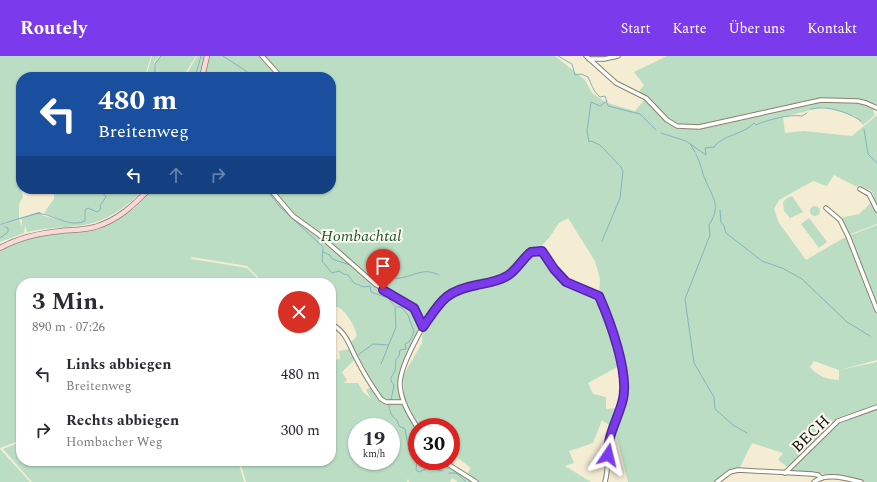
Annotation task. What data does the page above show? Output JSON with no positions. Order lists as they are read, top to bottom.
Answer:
{
  "streets": {
    "street": ["BECH"]
  },
  "parks": ["Hombachtal"],
  "page": {
    "header": "Routely",
    "nav": [
      "Start",
      "Karte",
      "Über uns",
      "Kontakt"
    ],
    "turn": ["480 m", "Breitenweg"],
    "heading": ["3 Min.", "890 m · 07:26"],
    "list": [
      {
        "name": "Links abbiegen",
        "note": "Breitenweg",
        "value": "480 m"
      },
      {
        "name": "Rechts abbiegen",
        "note": "Hombacher Weg",
        "value": "300 m"
      }
    ],
    "speed": "19 km/h",
    "limit": "30"
  }
}
